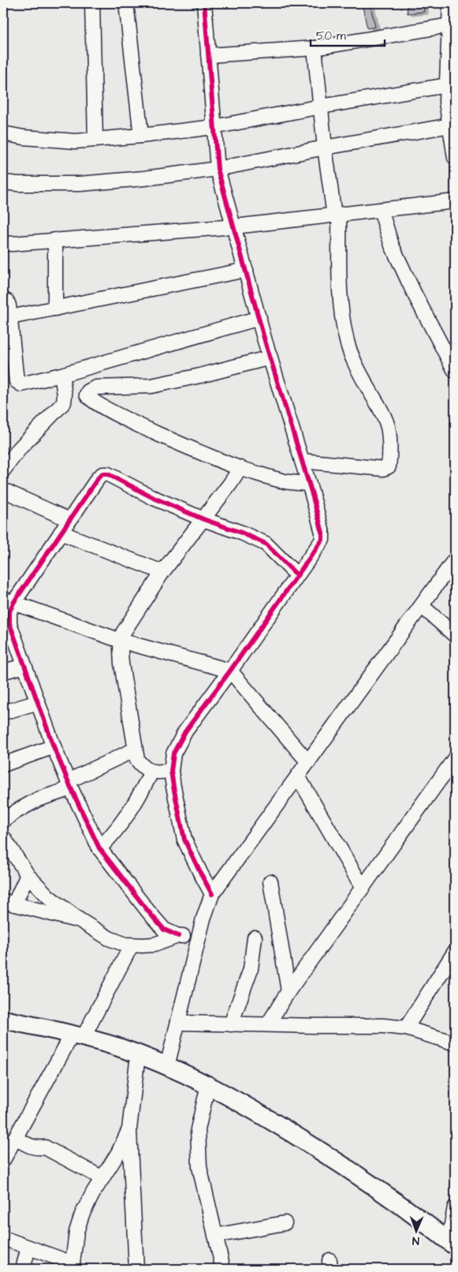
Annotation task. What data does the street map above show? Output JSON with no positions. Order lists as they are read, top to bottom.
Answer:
{
  "scale_bar": "50 m",
  "north": "bottom"
}
